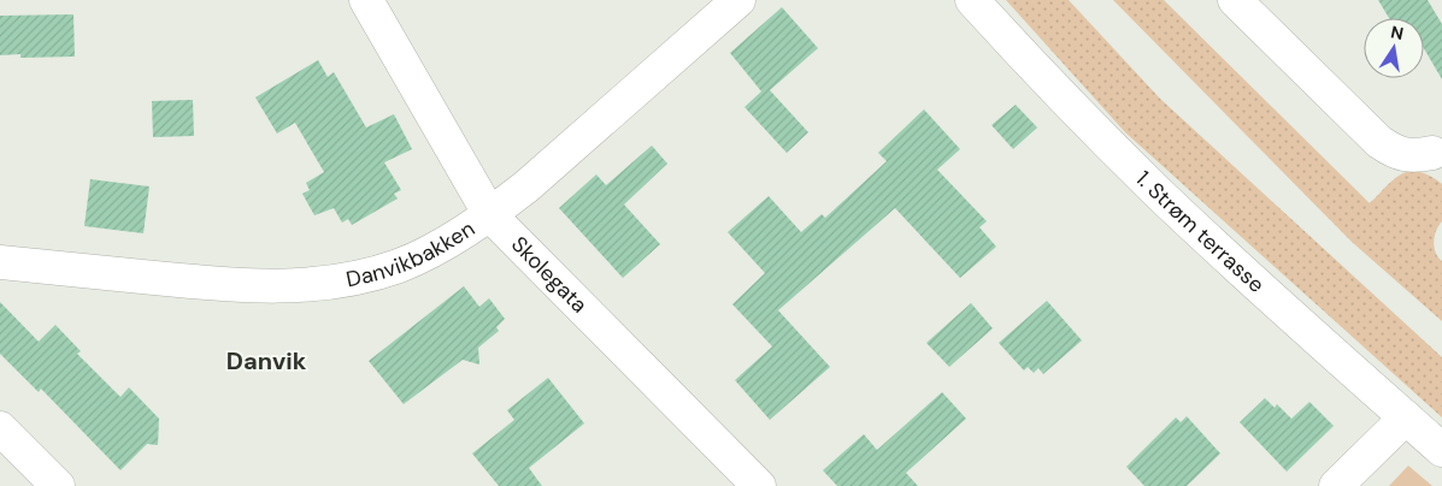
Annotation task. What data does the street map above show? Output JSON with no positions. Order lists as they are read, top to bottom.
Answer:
{
  "streets": {
    "street": ["1. Strøm terrasse", "Danvikbakken", "Skolegata"]
  },
  "crossings": [
    ["Danvikbakken", "Skolegata"]
  ],
  "districts": ["Danvik"],
  "north": "top"
}
